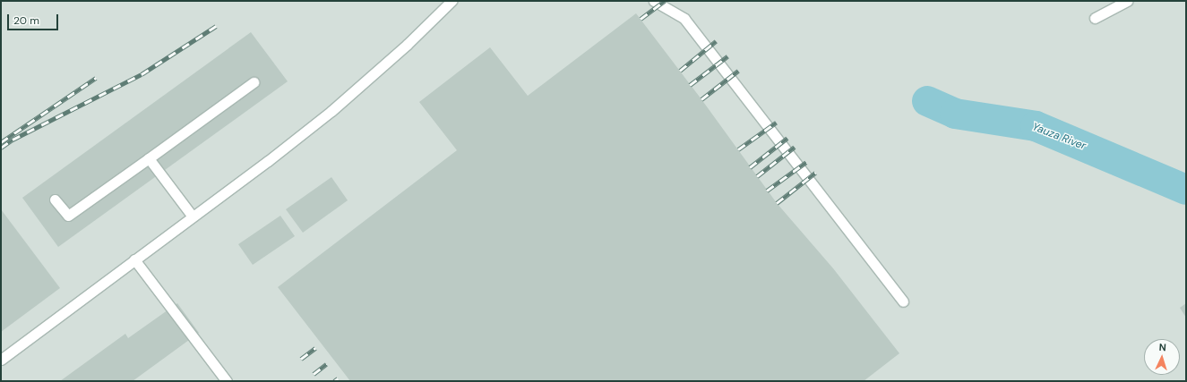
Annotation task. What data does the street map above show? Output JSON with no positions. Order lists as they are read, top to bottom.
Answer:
{
  "water": ["Yauza River"],
  "scale_bar": "20 m",
  "north": "top"
}
